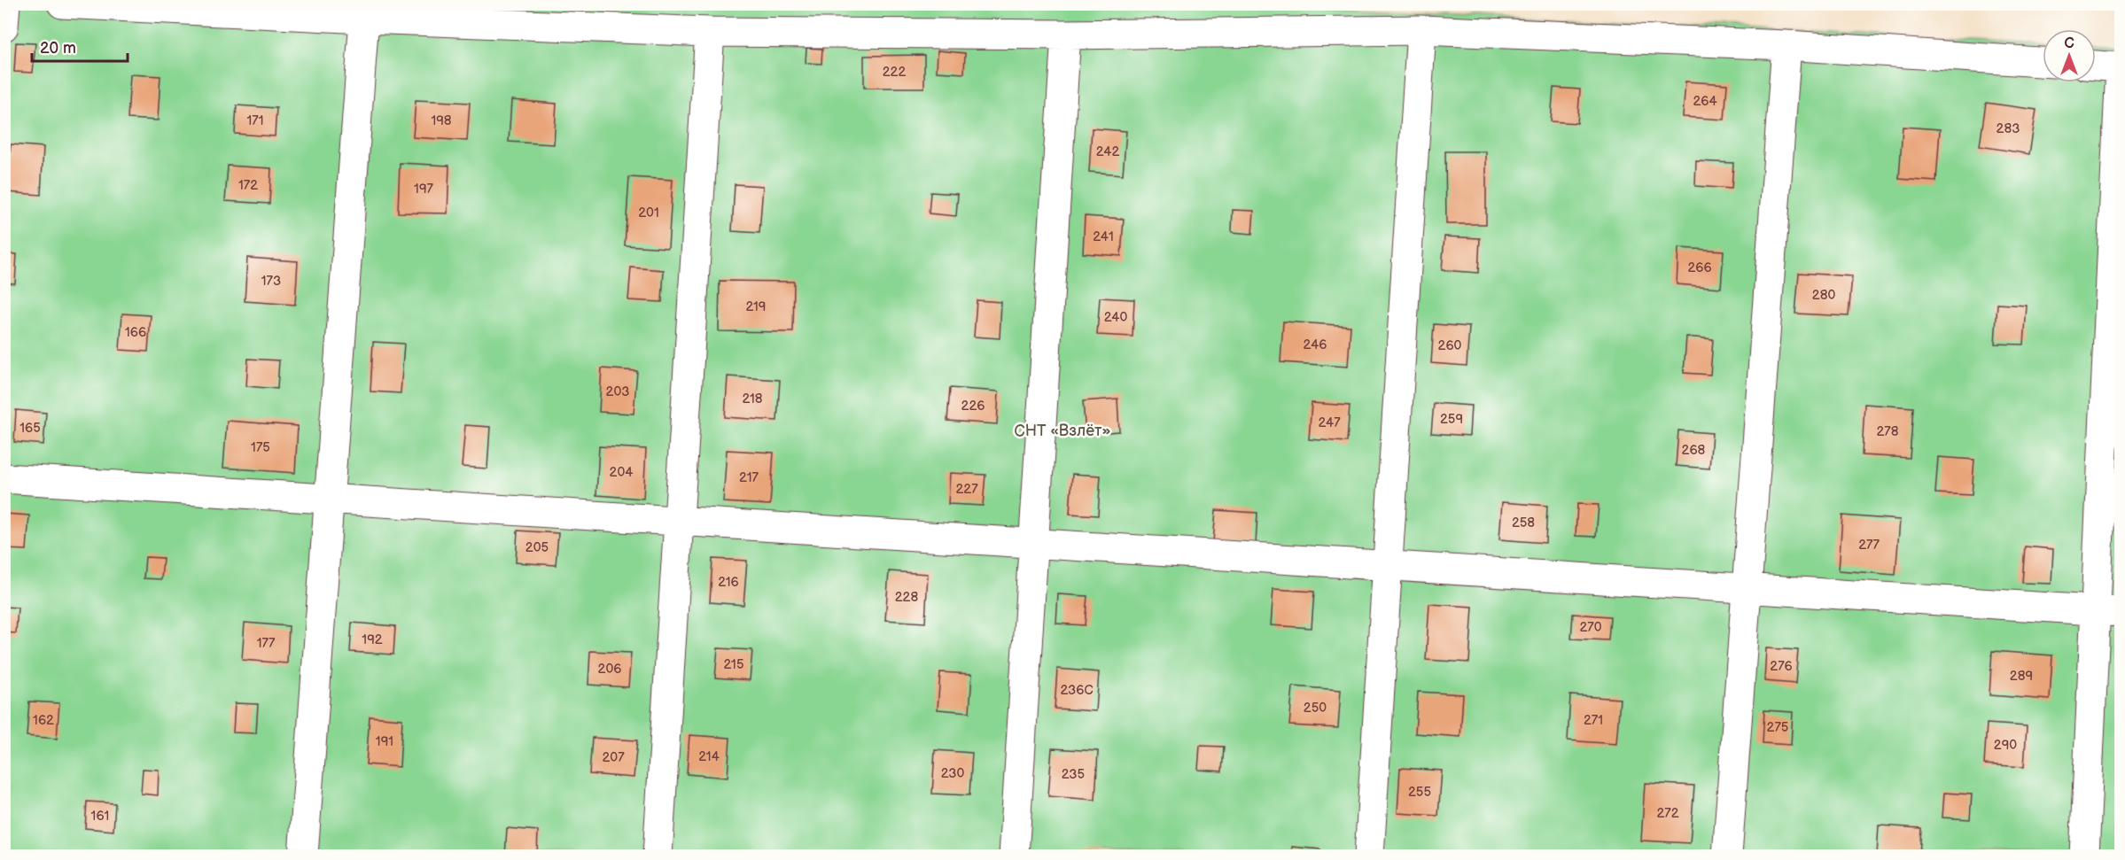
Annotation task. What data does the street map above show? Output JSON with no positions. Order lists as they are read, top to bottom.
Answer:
{
  "parks": ["СНТ «Взлёт»"],
  "house_numbers": [
    "222",
    "264",
    "171",
    "198",
    "283",
    "242",
    "172",
    "197",
    "201",
    "241",
    "266",
    "173",
    "280",
    "219",
    "240",
    "166",
    "246",
    "260",
    "203",
    "218",
    "226",
    "259",
    "247",
    "165",
    "278",
    "175",
    "268",
    "204",
    "217",
    "227",
    "258",
    "277",
    "205",
    "216",
    "228",
    "270",
    "192",
    "177",
    "215",
    "276",
    "206",
    "289",
    "236С",
    "250",
    "162",
    "271",
    "275",
    "191",
    "290",
    "214",
    "207",
    "230",
    "235",
    "255",
    "272",
    "161"
  ],
  "scale_bar": "20 m",
  "north": "top"
}
